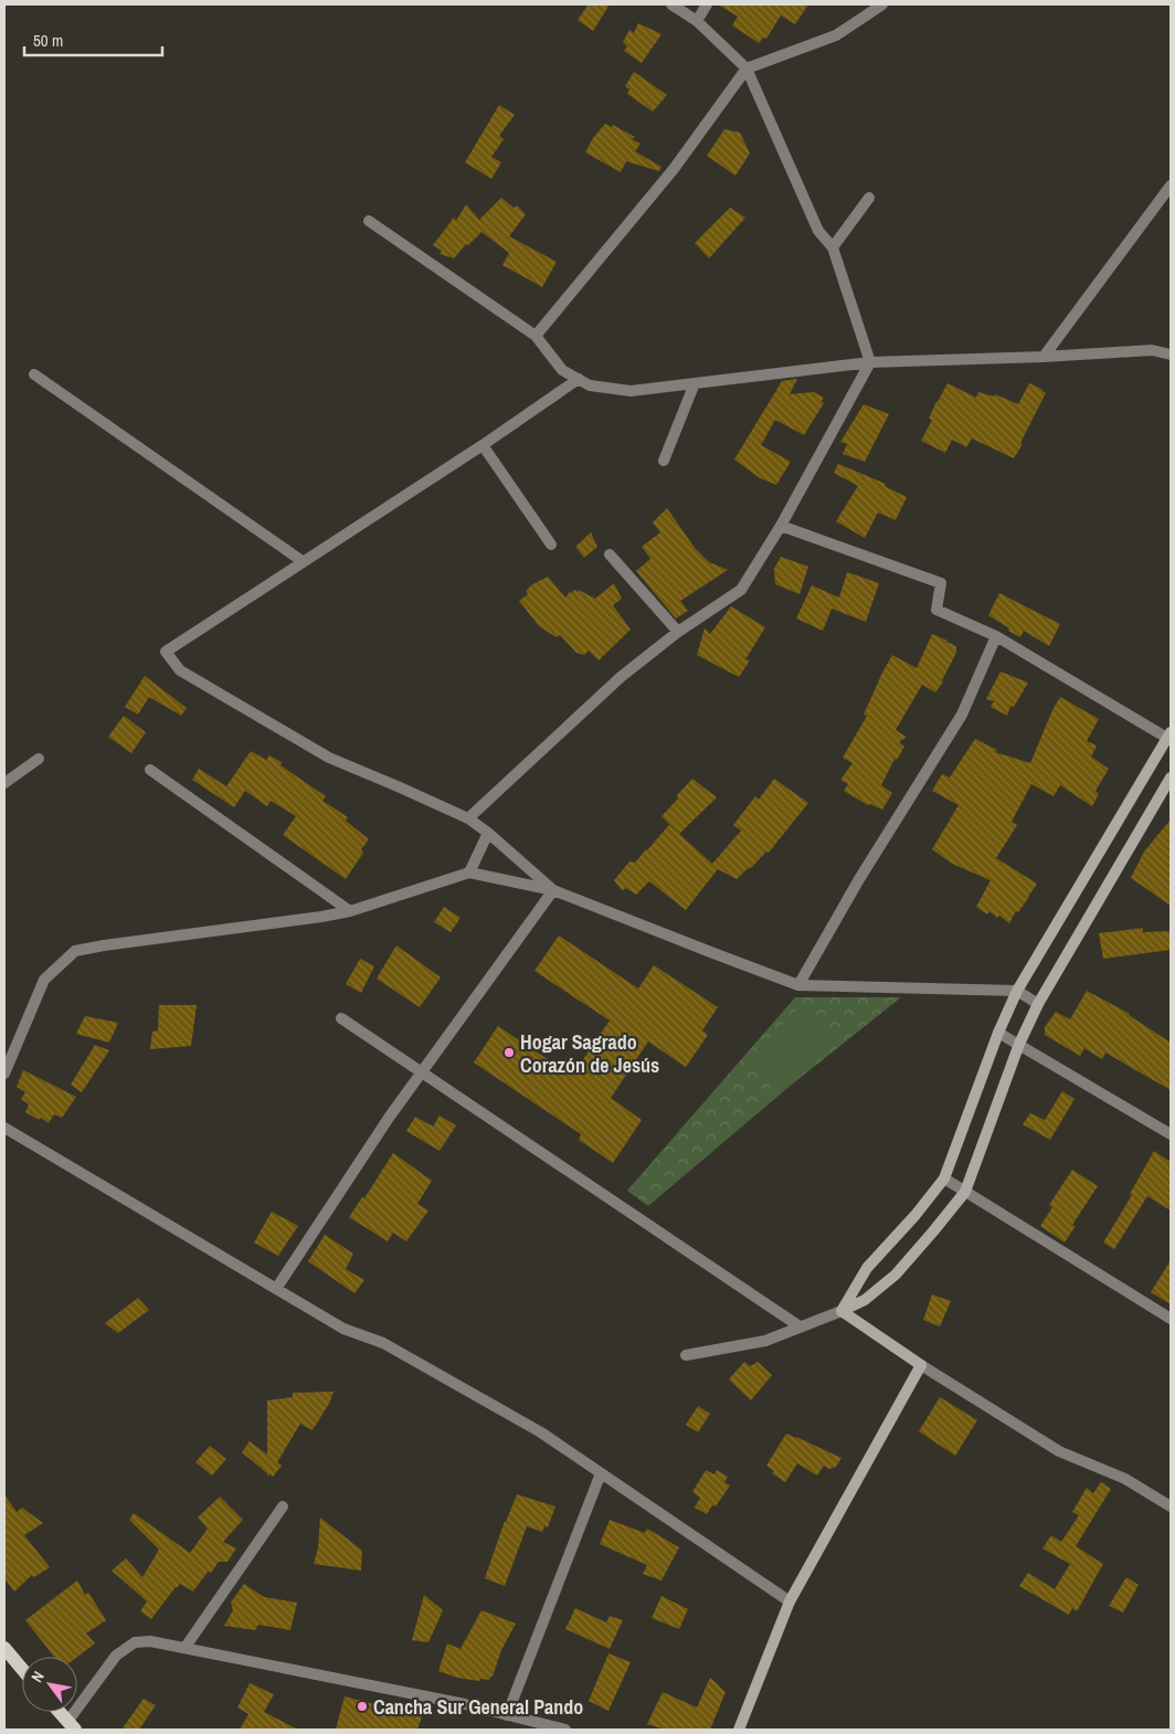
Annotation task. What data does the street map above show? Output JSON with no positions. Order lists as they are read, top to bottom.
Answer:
{
  "places": ["Hogar Sagrado Corazón de Jesús", "Cancha Sur General Pando"],
  "scale_bar": "50 m",
  "north": "top left"
}
